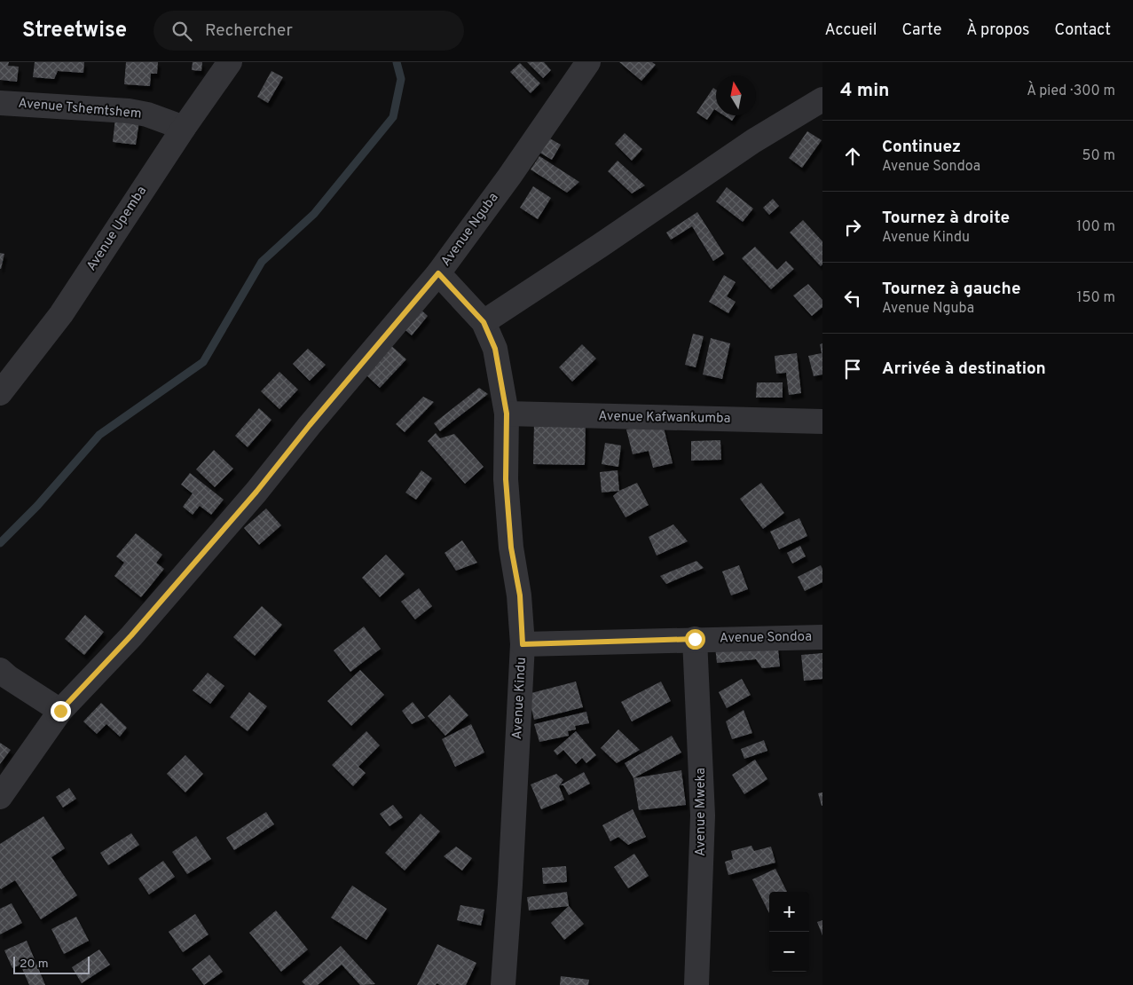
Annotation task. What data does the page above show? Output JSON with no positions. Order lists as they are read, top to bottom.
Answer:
{
  "streets": {
    "street": [
      "Avenue Tshemtshem",
      "Avenue Upemba",
      "Avenue Nguba",
      "Avenue Kafwankumba",
      "Avenue Sondoa",
      "Avenue Kindu",
      "Avenue Mweka"
    ]
  },
  "crossings": [
    ["Avenue Tshemtshem", "Avenue Upemba"],
    ["Avenue Nguba", "Avenue Kindu"],
    ["Avenue Kafwankumba", "Avenue Kindu"],
    ["Avenue Sondoa", "Avenue Kindu"],
    ["Avenue Sondoa", "Avenue Mweka"]
  ],
  "scale_bar": "20 m",
  "north": "top",
  "page": {
    "header": "Streetwise",
    "search": "Rechercher",
    "nav": [
      "Accueil",
      "Carte",
      "À propos",
      "Contact"
    ],
    "heading": ["4 min", "À pied · 300 m"],
    "list": [
      ["Continuez", "Avenue Sondoa", "50 m"],
      ["Tournez à droite", "Avenue Kindu", "100 m"],
      ["Tournez à gauche", "Avenue Nguba", "150 m"],
      "Arrivée à destination"
    ],
    "map_buttons": ["+", "−"],
    "scale": "20 m"
  }
}
